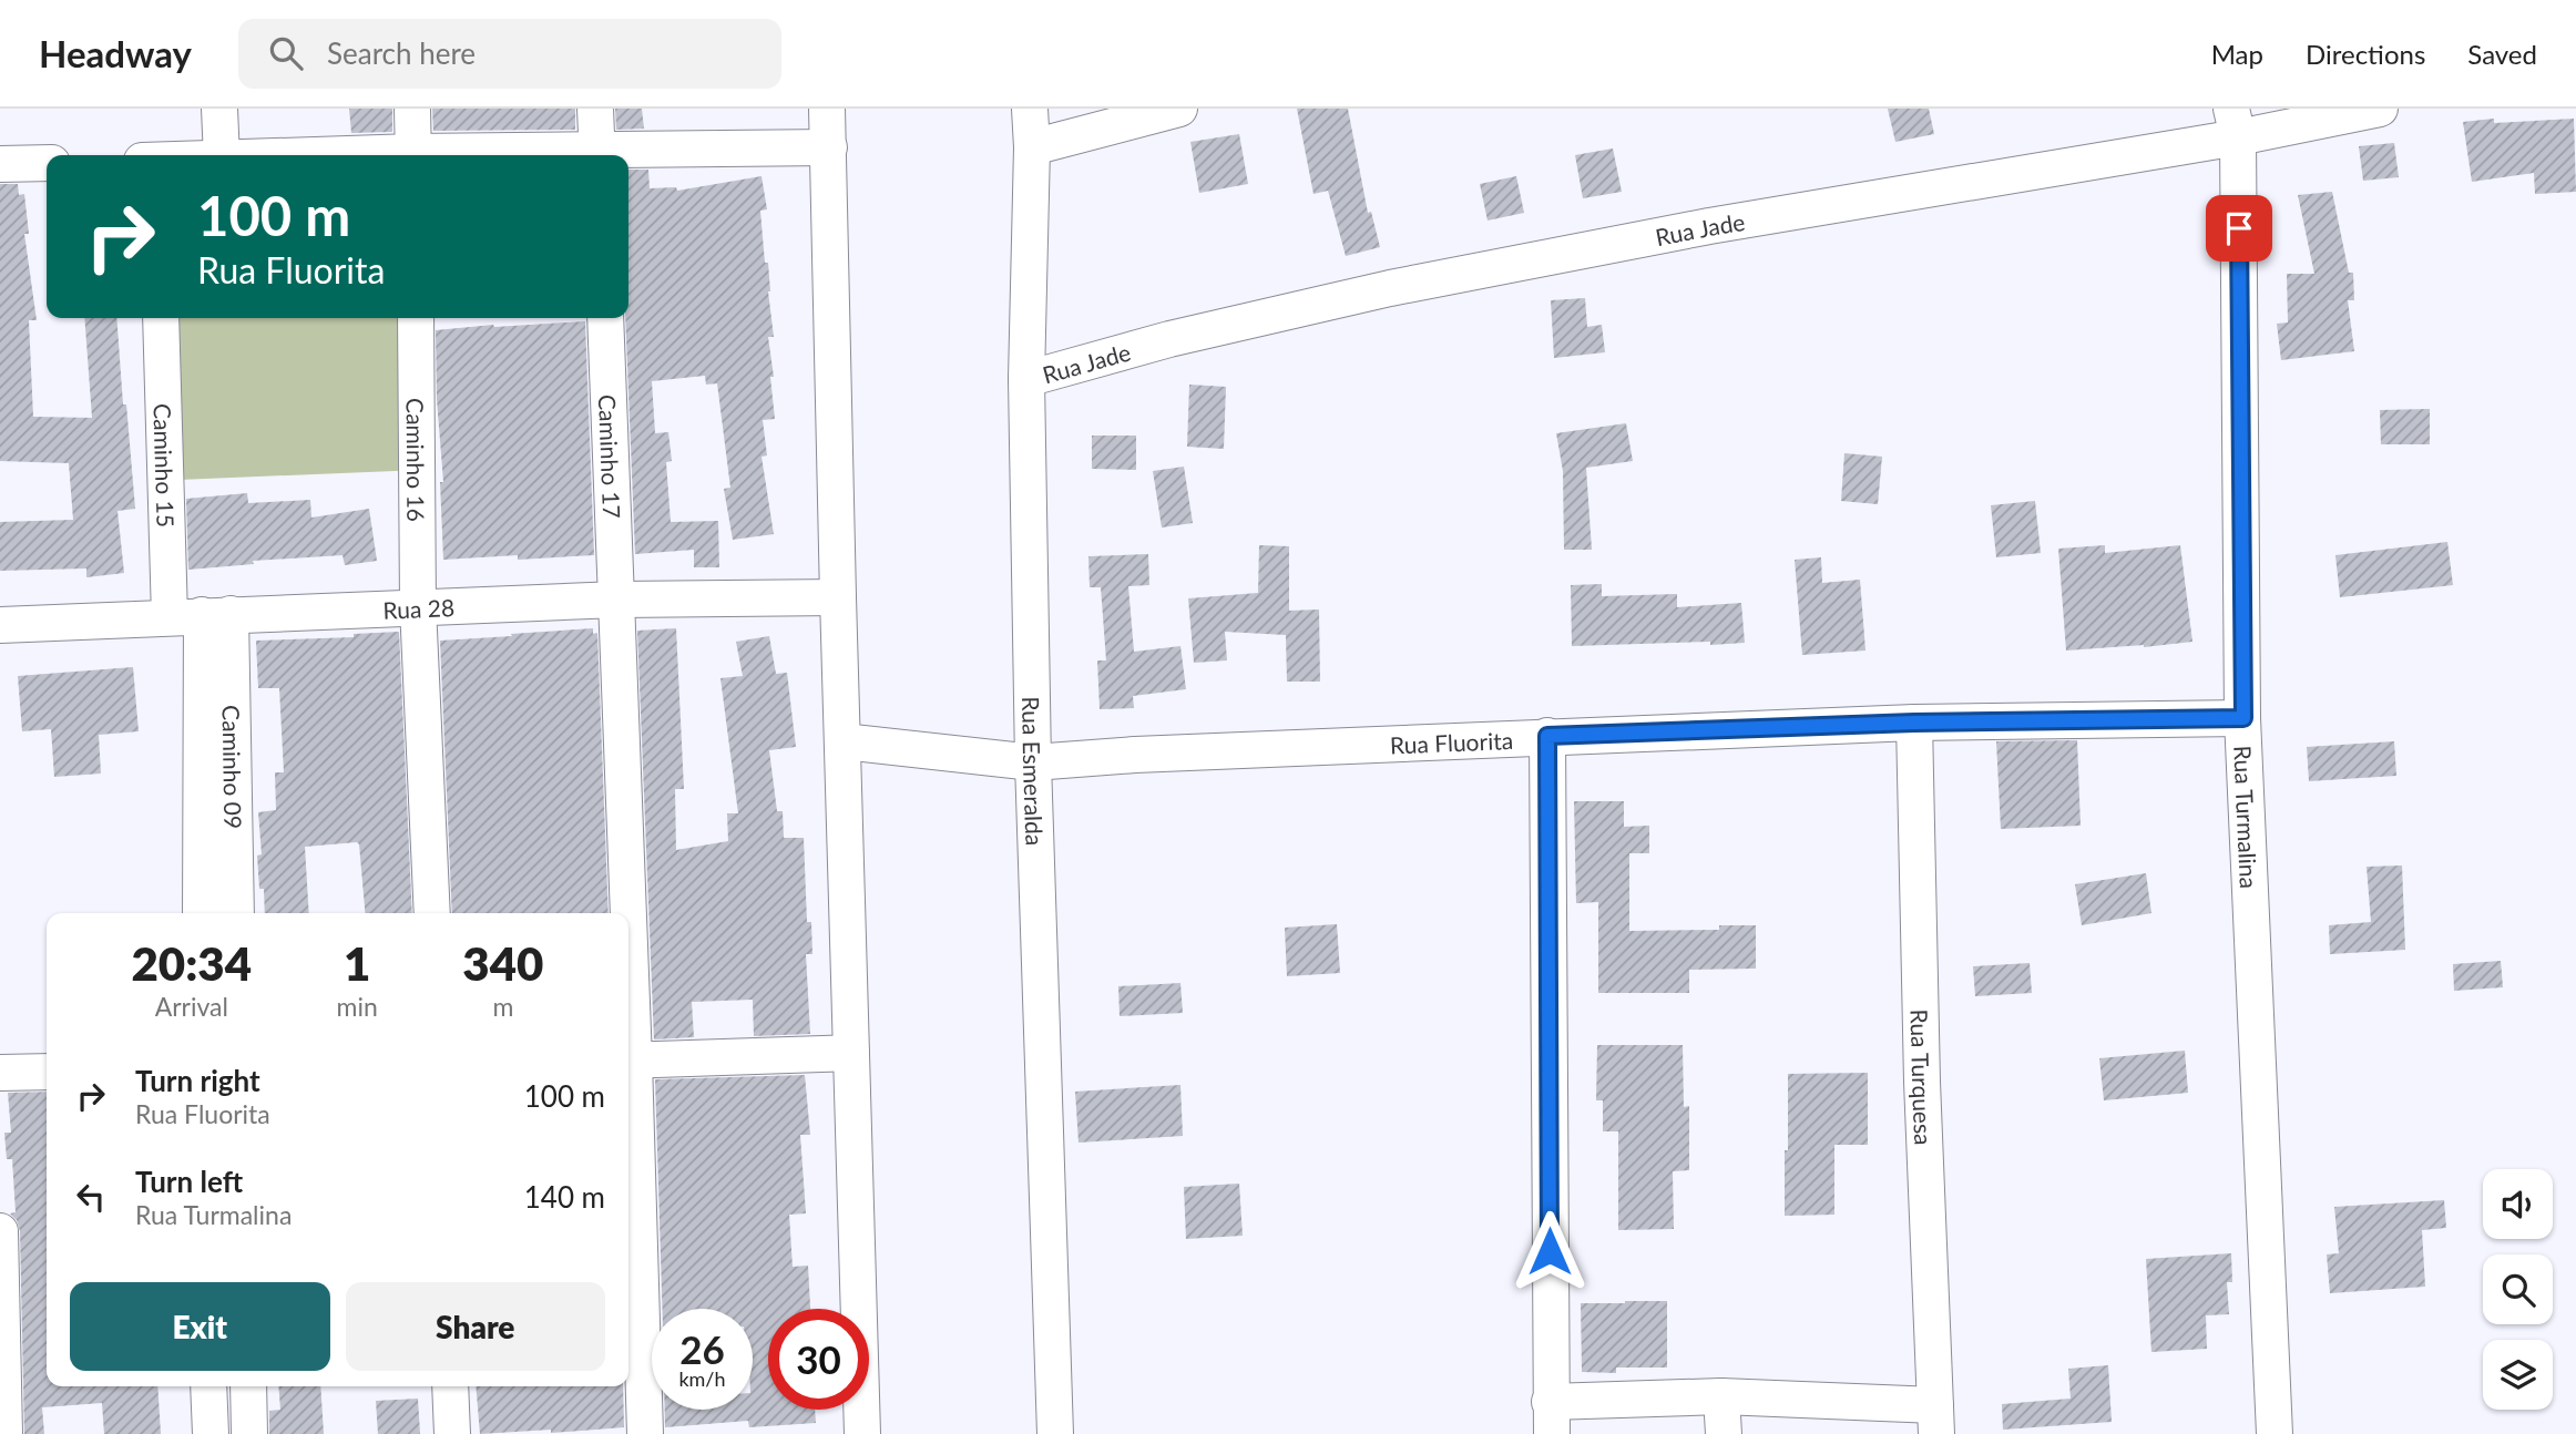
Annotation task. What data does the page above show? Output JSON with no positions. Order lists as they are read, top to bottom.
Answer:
{
  "streets": {
    "street": [
      "Rua Jade",
      "Caminho 17",
      "Caminho 16",
      "Caminho 15",
      "Rua 28",
      "Rua Fluorita",
      "Caminho 09",
      "Rua Esmeralda",
      "Rua Turmalina",
      "Rua Turquesa"
    ]
  },
  "crossings": [
    ["Rua Jade", "Rua Esmeralda"],
    ["Rua Jade", "Rua Turmalina"],
    ["Caminho 17", "Rua 28"],
    ["Caminho 16", "Rua 28"],
    ["Caminho 15", "Rua 28"],
    ["Caminho 15", "Caminho 09"],
    ["Rua 28", "Caminho 09"],
    ["Rua Fluorita", "Rua Esmeralda"],
    ["Rua Fluorita", "Rua Turmalina"],
    ["Rua Fluorita", "Rua Turquesa"]
  ],
  "page": {
    "header": "Headway",
    "search": "Search here",
    "nav": ["Map", "Directions", "Saved"],
    "turn": ["100 m", "Rua Fluorita"],
    "eta": [
      "20:34",
      "Arrival",
      "1",
      "min",
      "340",
      "m"
    ],
    "list": [
      {
        "name": "Turn right",
        "note": "Rua Fluorita",
        "value": "100 m"
      },
      {
        "name": "Turn left",
        "note": "Rua Turmalina",
        "value": "140 m"
      }
    ],
    "buttons": ["Exit", "Share"],
    "speed": "26 km/h",
    "limit": "30"
  }
}
